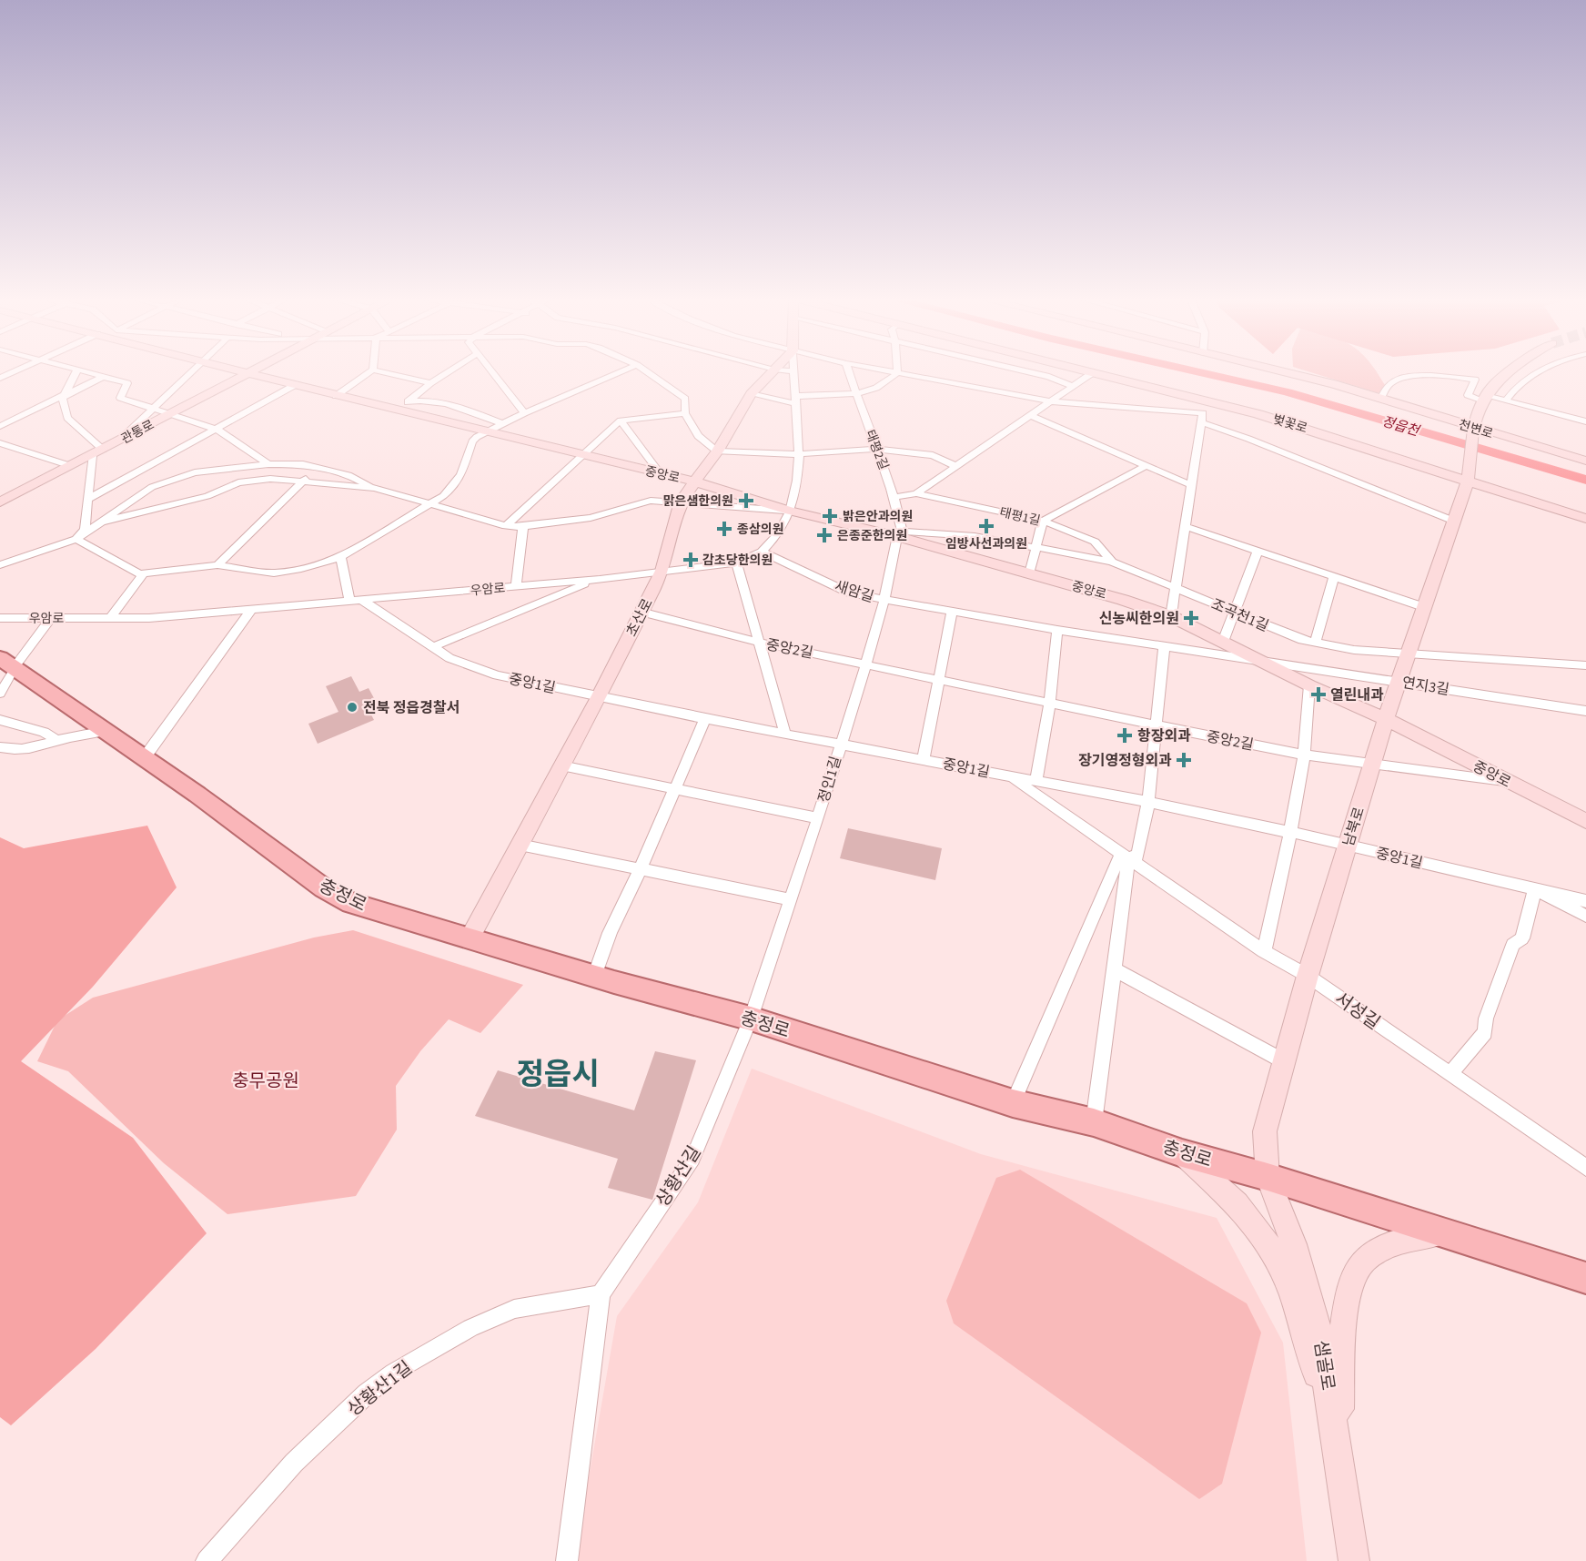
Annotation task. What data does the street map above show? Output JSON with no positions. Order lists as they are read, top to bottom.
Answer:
{
  "streets": {
    "main road": ["충정로"],
    "street": [
      "벚꽃로",
      "천변로",
      "관통로",
      "태평2길",
      "중앙로",
      "태평1길",
      "우암로",
      "새암길",
      "조곡천1길",
      "초산로",
      "중앙2길",
      "중앙1길",
      "연지3길",
      "정인1길",
      "남북로",
      "서성길",
      "상황산길",
      "샘골로",
      "상황산1길"
    ]
  },
  "crossings": [
    ["벚꽃로", "남북로"],
    ["천변로", "남북로"],
    ["관통로", "중앙로"],
    ["태평2길", "중앙로"],
    ["태평2길", "조곡천1길"],
    ["태평2길", "정인1길"],
    ["중앙로", "우암로"],
    ["중앙로", "새암길"],
    ["중앙로", "조곡천1길"],
    ["중앙로", "초산로"],
    ["중앙로", "중앙2길"],
    ["중앙로", "연지3길"],
    ["중앙로", "정인1길"],
    ["중앙로", "남북로"],
    ["태평1길", "조곡천1길"],
    ["우암로", "새암길"],
    ["우암로", "초산로"],
    ["우암로", "중앙1길"],
    ["새암길", "연지3길"],
    ["새암길", "정인1길"],
    ["조곡천1길", "정인1길"],
    ["조곡천1길", "남북로"],
    ["초산로", "중앙2길"],
    ["초산로", "중앙1길"],
    ["초산로", "충정로"],
    ["중앙2길", "정인1길"],
    ["중앙2길", "남북로"],
    ["중앙1길", "정인1길"],
    ["중앙1길", "남북로"],
    ["중앙1길", "서성길"],
    ["연지3길", "남북로"],
    ["정인1길", "충정로"],
    ["정인1길", "상황산길"],
    ["남북로", "충정로"],
    ["남북로", "서성길"],
    ["남북로", "샘골로"],
    ["충정로", "상황산길"],
    ["충정로", "샘골로"],
    ["상황산길", "상황산1길"]
  ],
  "districts": ["정읍시"],
  "water": ["정읍천"],
  "parks": ["충무공원"],
  "places": {
    "health": [
      "맑은샘한의원",
      "밝은안과의원",
      "임방사선과의원",
      "종삼의원",
      "은종준한의원",
      "감초당한의원",
      "신농씨한의원",
      "열린내과",
      "항장외과",
      "장기영정형외과"
    ],
    "other": ["전북 정읍경찰서"]
  }
}
